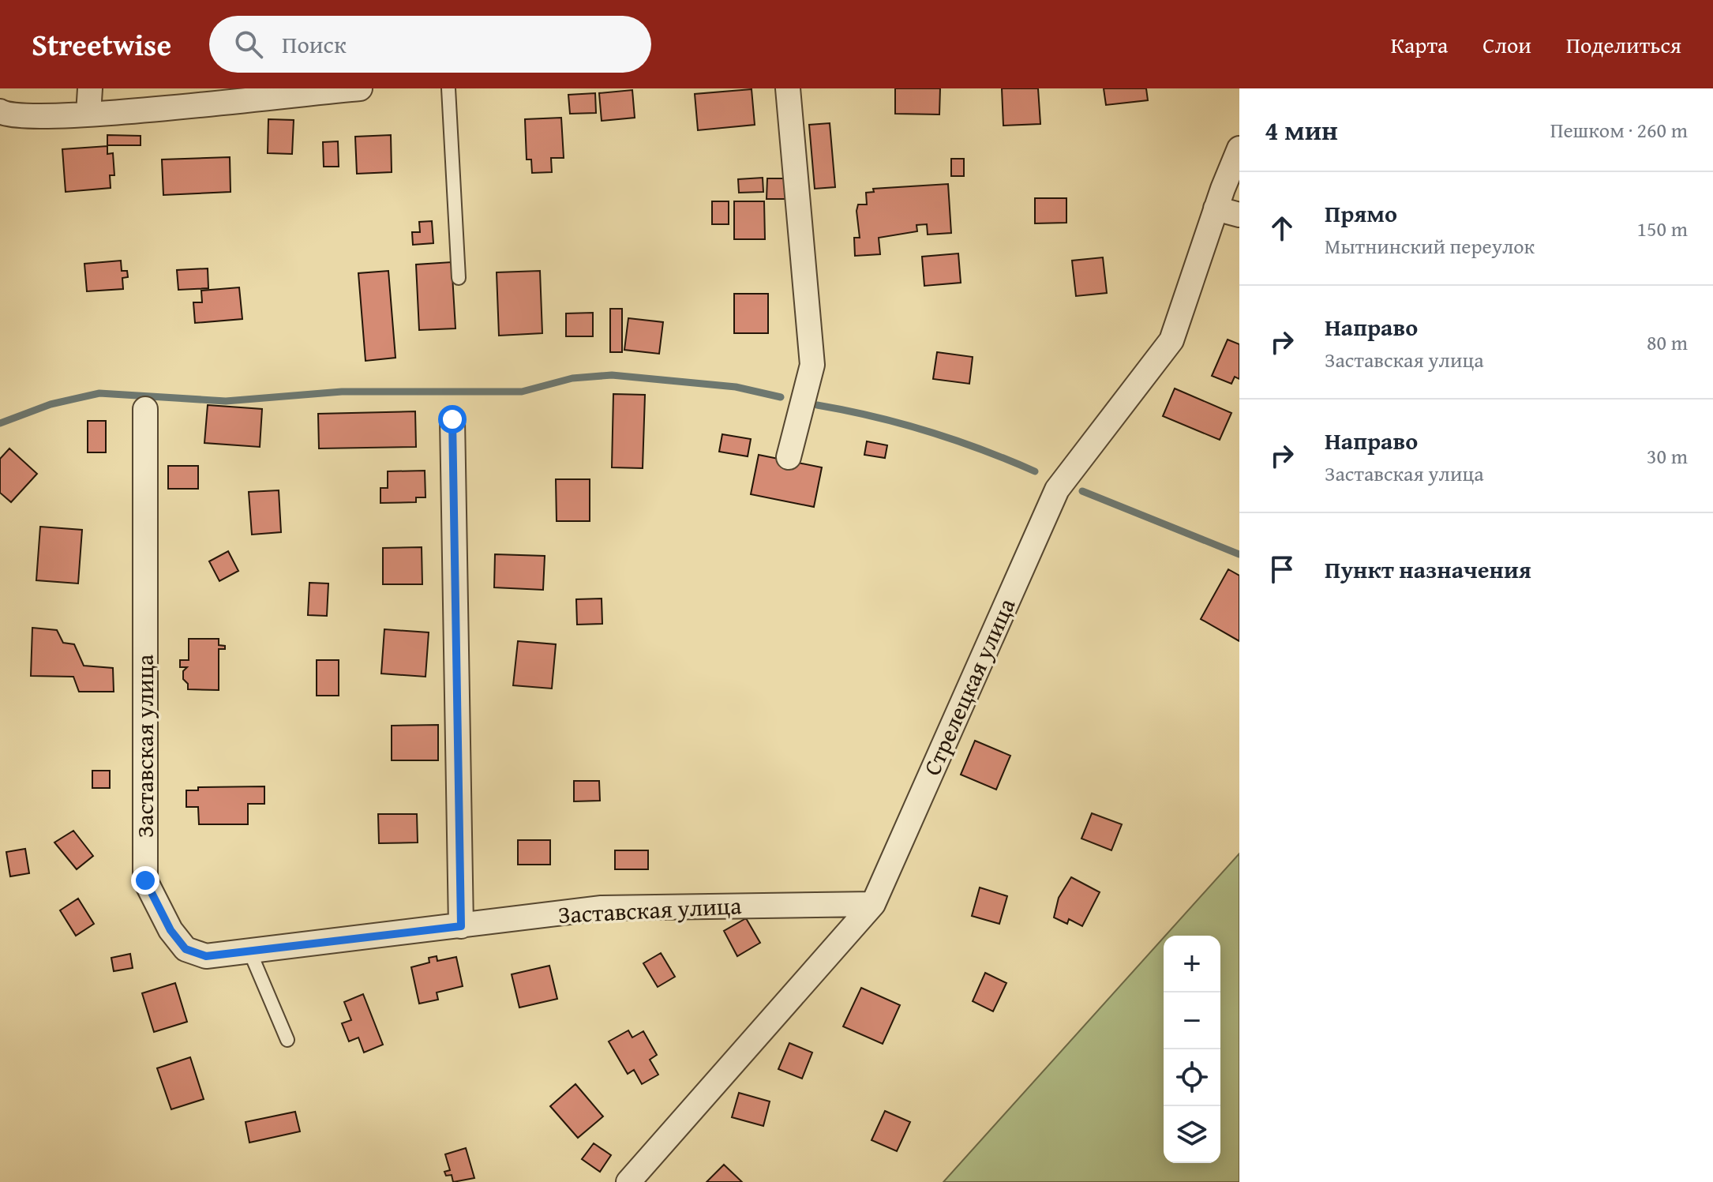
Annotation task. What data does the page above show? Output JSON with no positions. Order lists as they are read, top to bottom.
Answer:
{
  "streets": {
    "street": ["Стрелецкая улица", "Заставская улица"]
  },
  "crossings": [
    ["Стрелецкая улица", "Заставская улица"]
  ],
  "page": {
    "header": "Streetwise",
    "search": "Поиск",
    "nav": ["Карта", "Слои", "Поделиться"],
    "heading": ["4 мин", "Пешком · 260 m"],
    "list": [
      ["Прямо", "Мытнинский переулок", "150 m"],
      ["Направо", "Заставская улица", "80 m"],
      ["Направо", "Заставская улица", "30 m"],
      "Пункт назначения"
    ],
    "map_buttons": ["+", "−"]
  }
}
